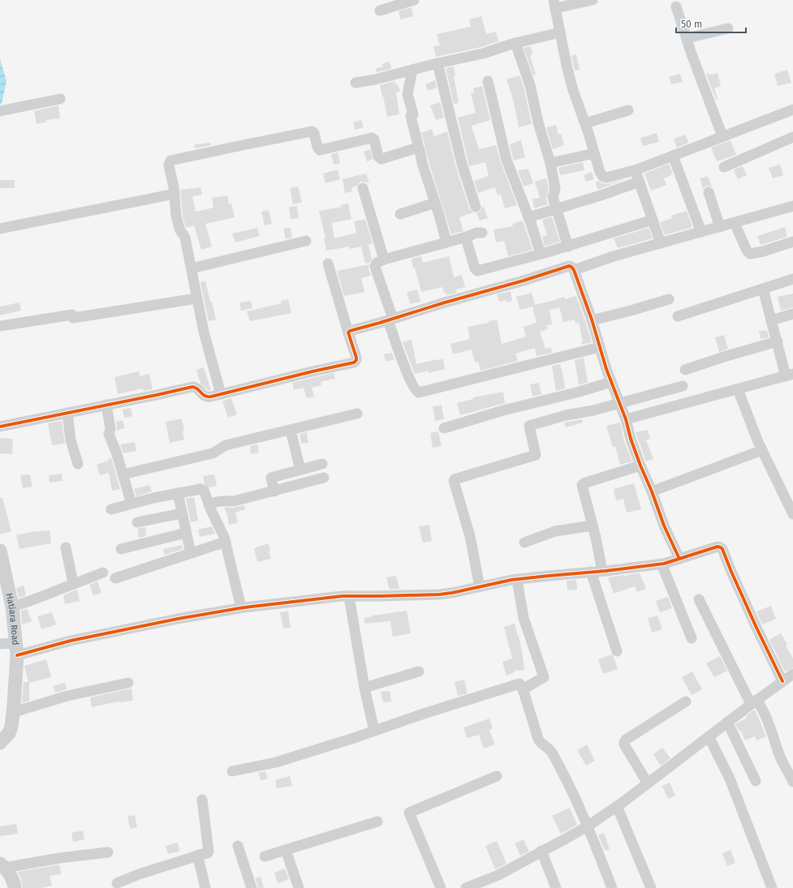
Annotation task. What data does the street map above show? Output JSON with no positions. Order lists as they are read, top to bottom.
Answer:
{
  "streets": {
    "street": ["Hatiara Road"]
  },
  "scale_bar": "50 m"
}
